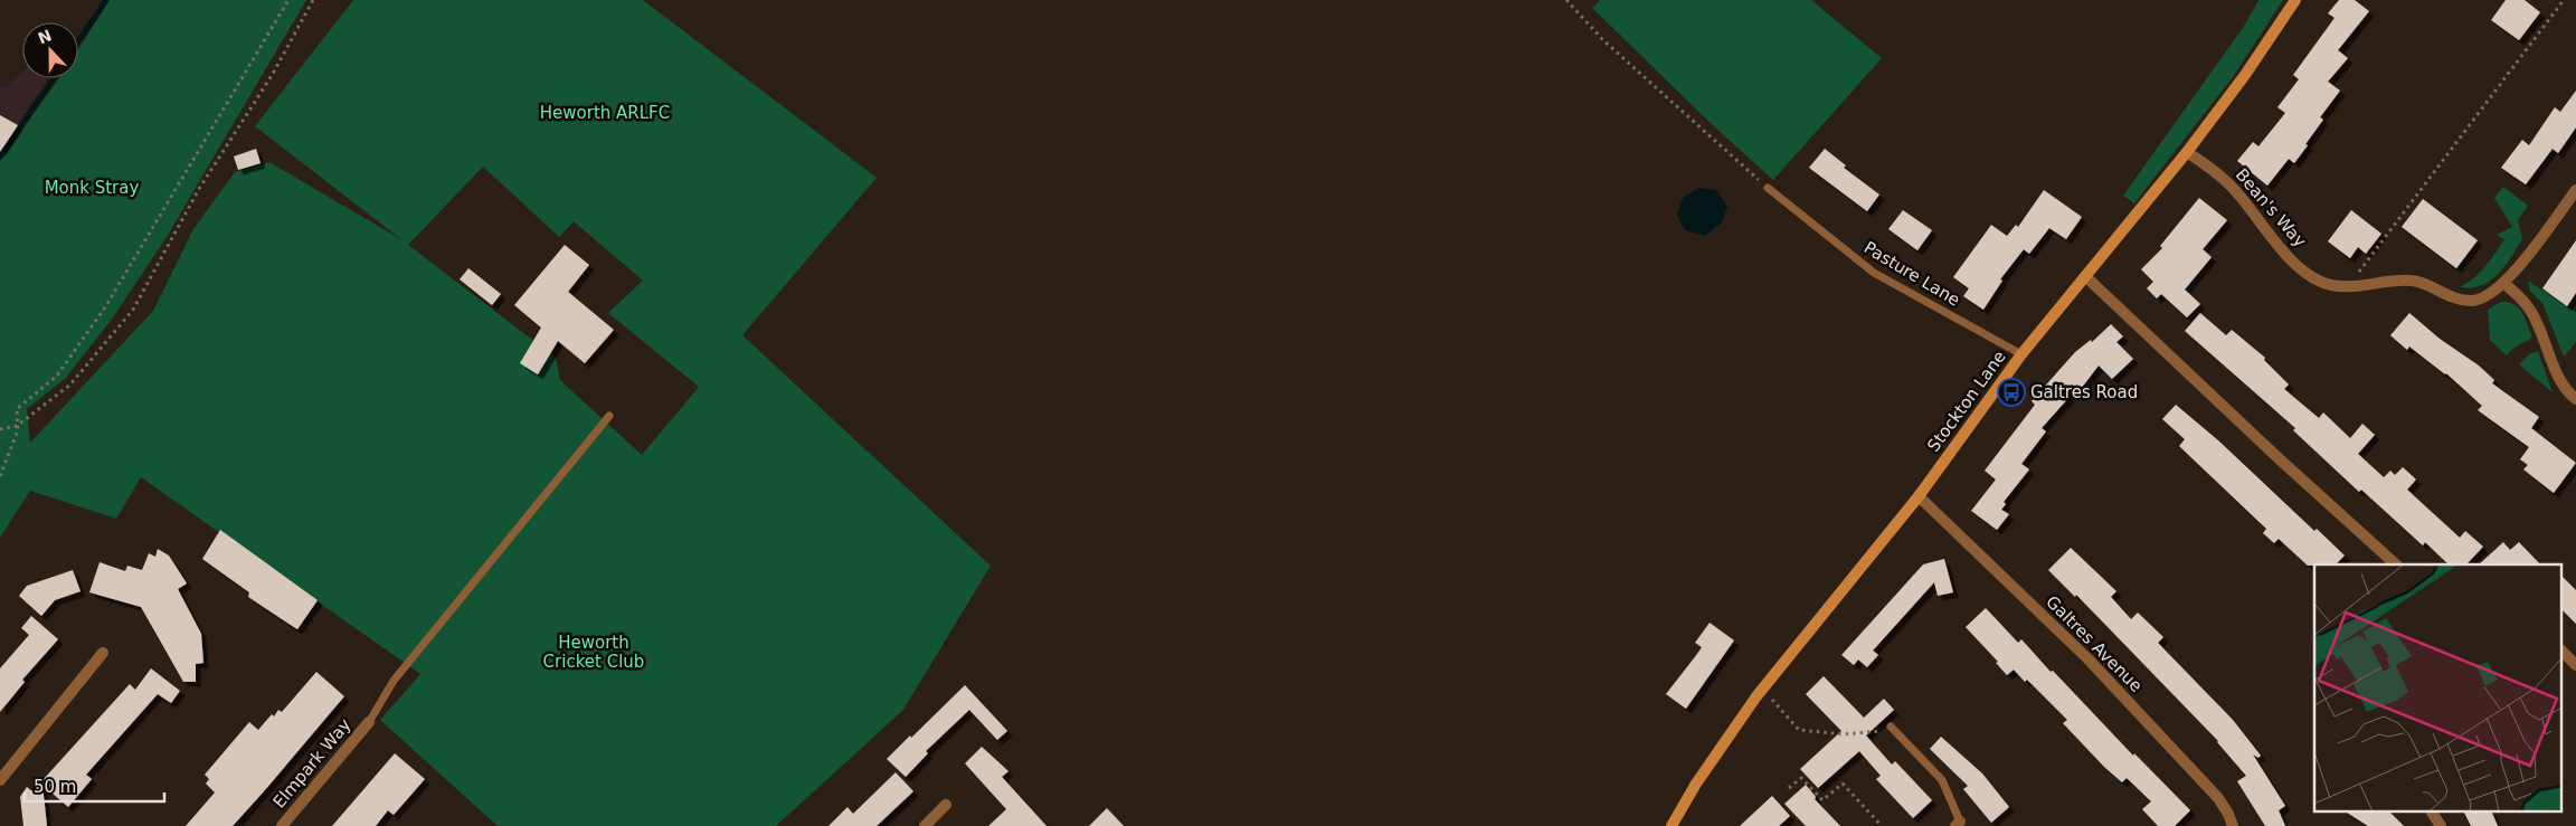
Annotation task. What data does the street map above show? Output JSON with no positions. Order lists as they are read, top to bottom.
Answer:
{
  "streets": {
    "street": [
      "Bean's Way",
      "Stockton Lane",
      "Galtres Avenue",
      "Elmpark Way"
    ],
    "lane": ["Pasture Lane"]
  },
  "crossings": [
    ["Bean's Way", "Stockton Lane"],
    ["Pasture Lane", "Stockton Lane"],
    ["Stockton Lane", "Galtres Avenue"]
  ],
  "parks": ["Heworth ARLFC", "Monk Stray", "Heworth Cricket Club"],
  "places": {
    "bus stop": ["Galtres Road"]
  },
  "scale_bar": "50 m",
  "north": "top"
}
